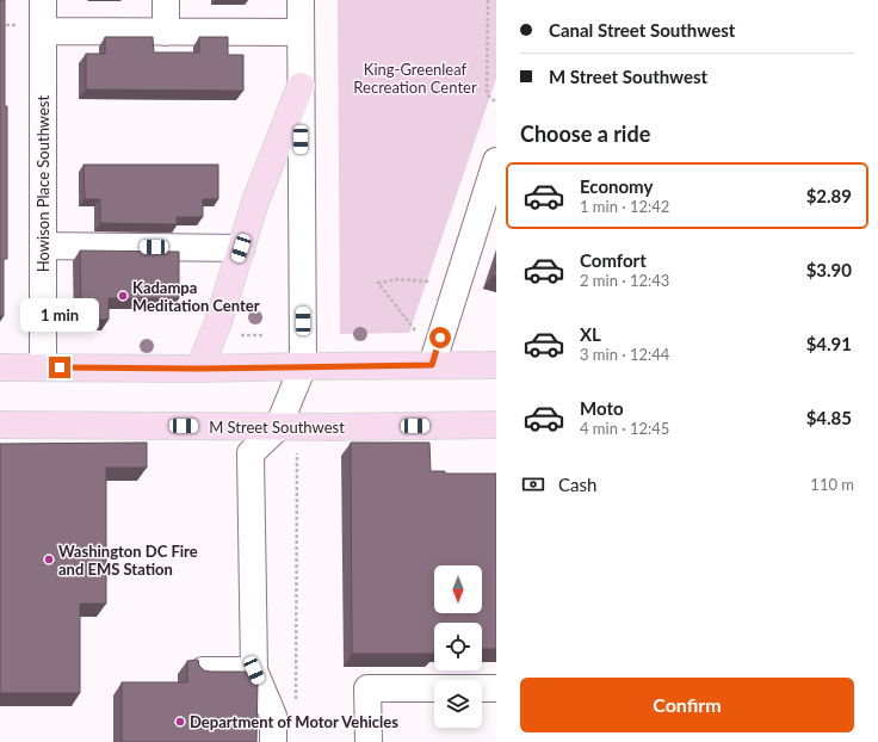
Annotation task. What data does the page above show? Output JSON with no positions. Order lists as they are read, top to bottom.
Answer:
{
  "streets": {
    "main road": ["M Street Southwest"],
    "street": ["Howison Place Southwest"]
  },
  "parks": ["King-Greenleaf Recreation Center"],
  "places": ["Kadampa Meditation Center", "Washington DC Fire and EMS Station", "Department of Motor Vehicles"],
  "north": "bottom",
  "page": {
    "banner": ["Canal Street Southwest", "M Street Southwest"],
    "heading": "Choose a ride",
    "list": [
      {
        "name": "Economy",
        "note": "1 min · 12:42",
        "value": "$2.89"
      },
      {
        "name": "Comfort",
        "note": "2 min · 12:43",
        "value": "$3.90"
      },
      {
        "name": "XL",
        "note": "3 min · 12:44",
        "value": "$4.91"
      },
      {
        "name": "Moto",
        "note": "4 min · 12:45",
        "value": "$4.85"
      }
    ],
    "bubble": "1 min",
    "pay": ["Cash", "110 m"],
    "buttons": "Confirm"
  }
}
